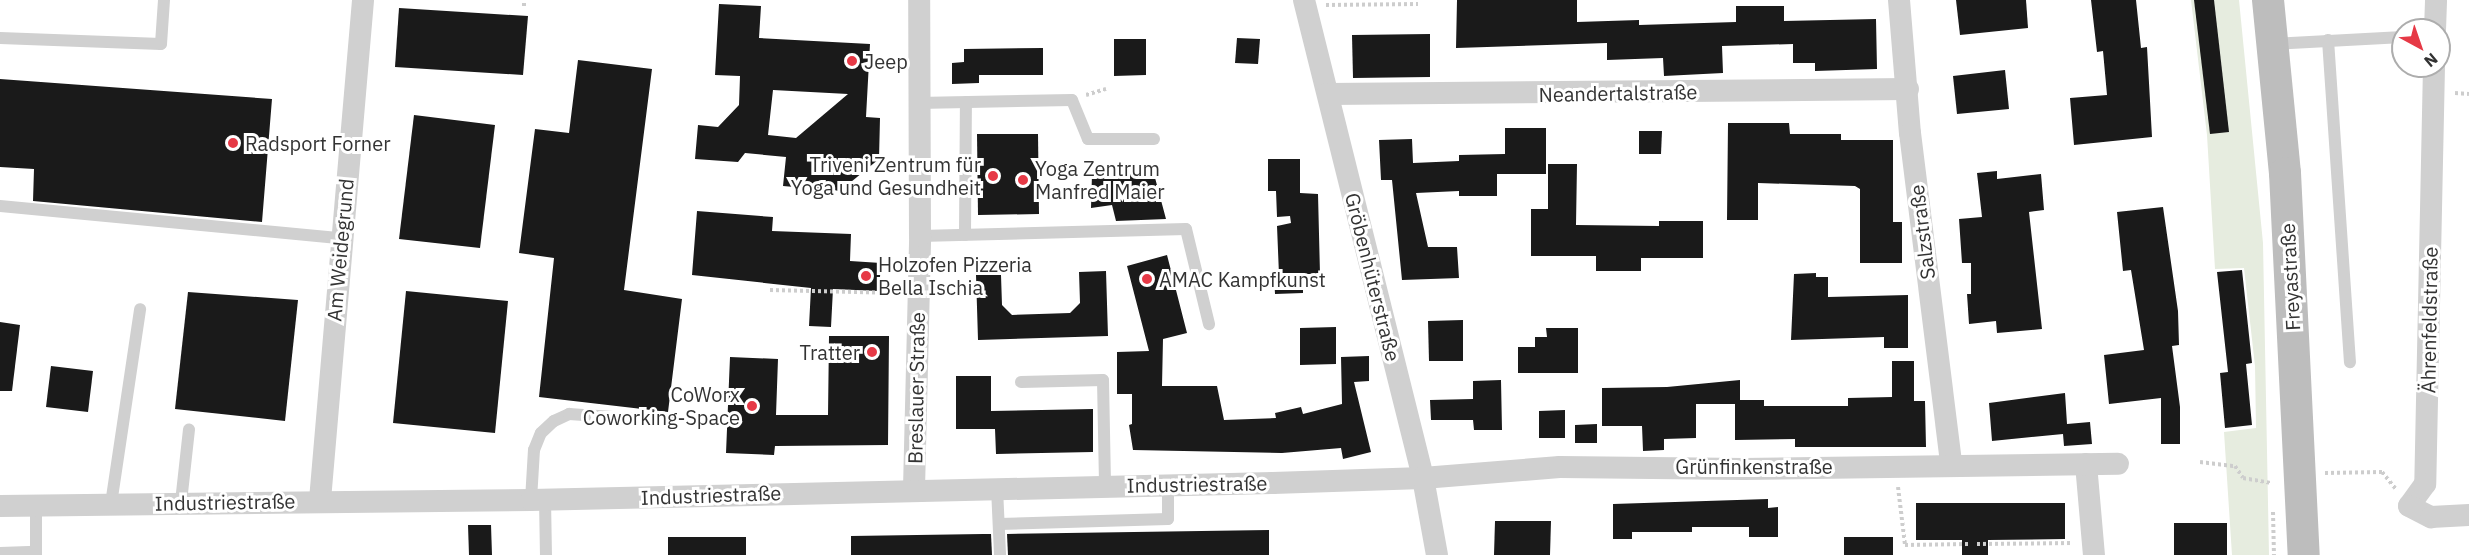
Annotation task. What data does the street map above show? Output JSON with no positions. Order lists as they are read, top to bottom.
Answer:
{
  "streets": {
    "street": [
      "Neandertalstraße",
      "Salzstraße",
      "Am Weidegrund",
      "Gröbenhüterstraße",
      "Freyastraße",
      "Ährenfeldstraße",
      "Breslauer Straße",
      "Grünfinkenstraße",
      "Industriestraße"
    ]
  },
  "crossings": [
    ["Neandertalstraße", "Salzstraße"],
    ["Neandertalstraße", "Gröbenhüterstraße"],
    ["Salzstraße", "Grünfinkenstraße"],
    ["Am Weidegrund", "Industriestraße"],
    ["Gröbenhüterstraße", "Grünfinkenstraße"],
    ["Gröbenhüterstraße", "Industriestraße"],
    ["Breslauer Straße", "Industriestraße"],
    ["Grünfinkenstraße", "Industriestraße"]
  ],
  "places": [
    "Jeep",
    "Radsport Forner",
    "Triveni Zentrum für Yoga und Gesundheit",
    "Yoga Zentrum Manfred Maier",
    "Holzofen Pizzeria Bella Ischia",
    "AMAC Kampfkunst",
    "Tratter",
    "CoWorx Coworking-Space"
  ],
  "north": "bottom right"
}
